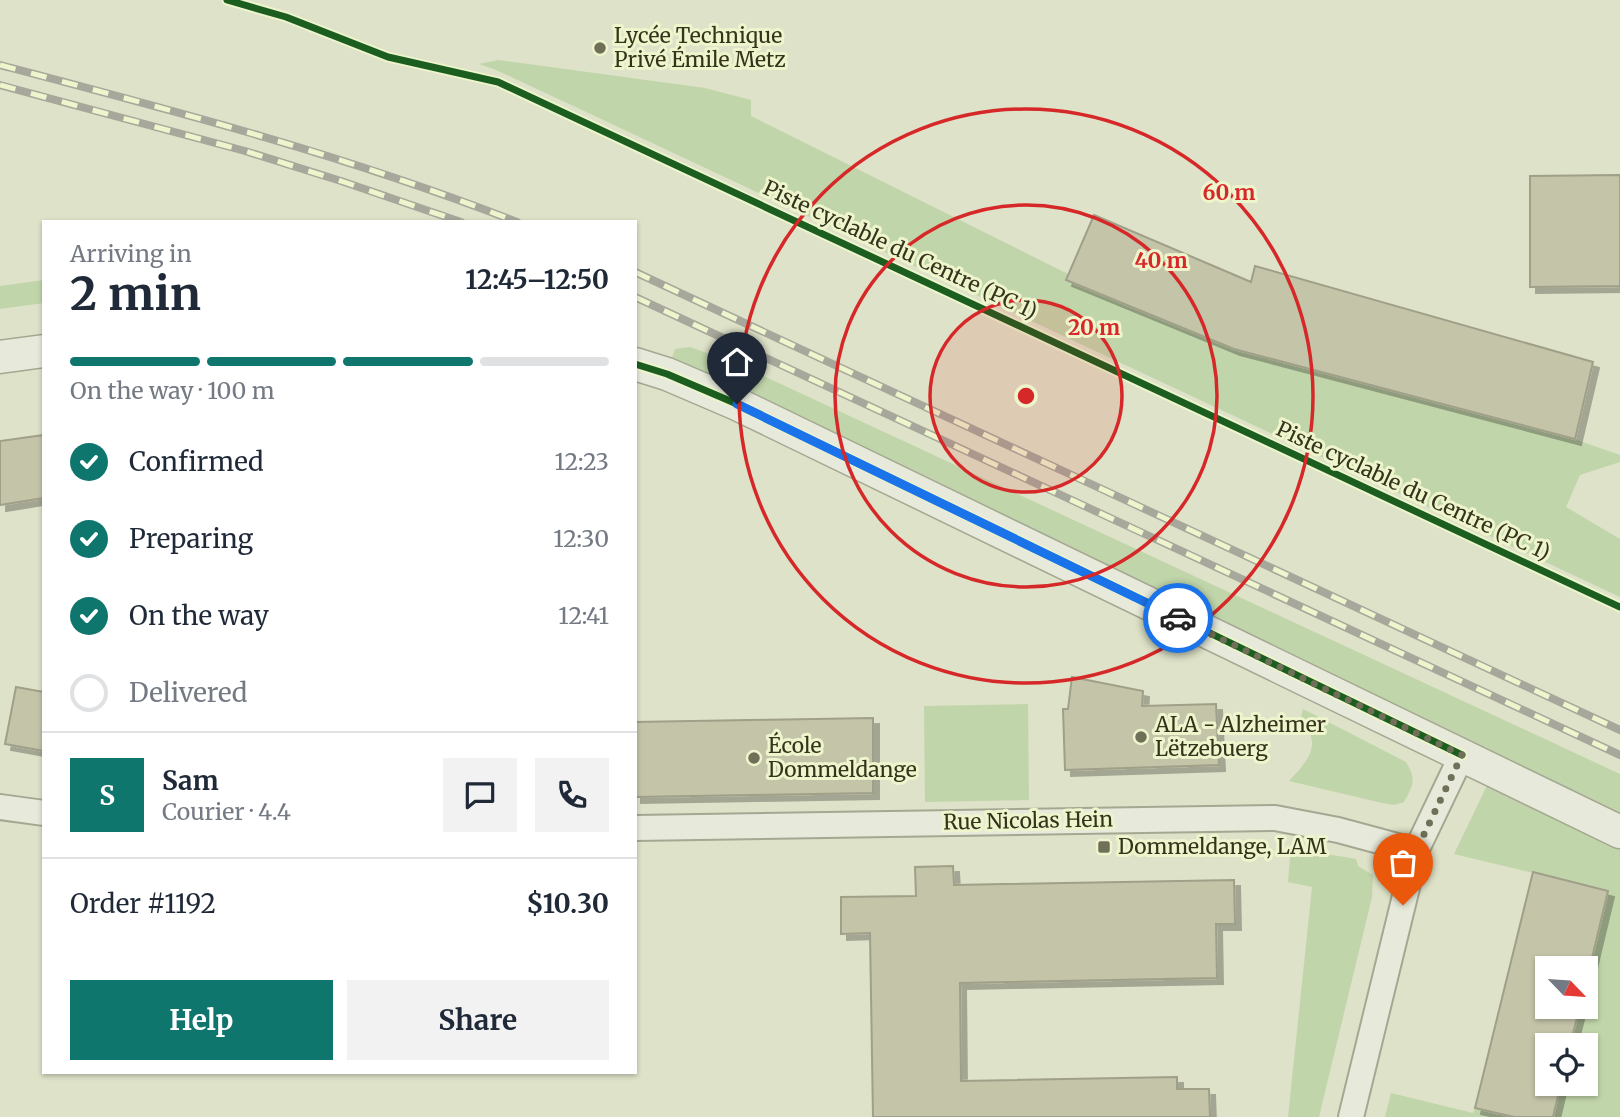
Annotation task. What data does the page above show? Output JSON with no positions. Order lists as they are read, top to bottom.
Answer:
{
  "streets": {
    "street": ["Rue Nicolas Hein"],
    "cycle path": ["Piste cyclable du Centre (PC 1)"]
  },
  "places": {
    "other": ["Lycée Technique Privé Émile Metz", "ALA - Alzheimer Lëtzebuerg", "École Dommeldange"],
    "transit": ["Dommeldange, LAM"]
  },
  "north": "bottom right",
  "page": {
    "heading": ["2 min", "Arriving in", "12:45–12:50"],
    "panel": [
      "Sam",
      "Courier · 4.4",
      "Order #1192",
      "$10.30"
    ],
    "bar": "On the way · 100 m",
    "list": [
      ["Confirmed", "12:23"],
      ["Preparing", "12:30"],
      ["On the way", "12:41"],
      "Delivered"
    ],
    "round": "S",
    "buttons": ["Help", "Share"]
  },
  "rings": ["60 m", "40 m", "20 m"]
}
